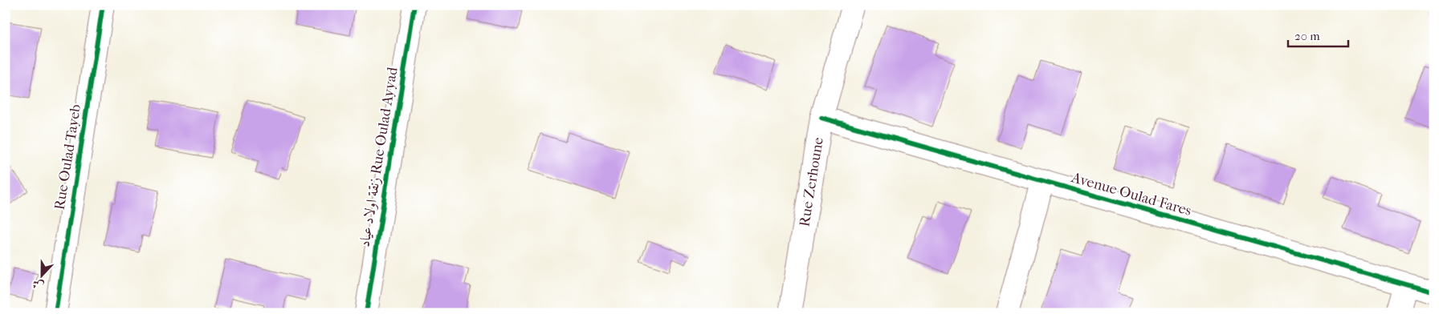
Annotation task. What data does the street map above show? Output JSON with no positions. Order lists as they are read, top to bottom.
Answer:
{
  "streets": {
    "street": [
      "Rue Oulad Tayeb",
      "زنقة اولاد عياد Rue Oulad Ayyad",
      "Rue Zerhoune",
      "Avenue Oulad Fares"
    ]
  },
  "crossings": [
    ["Rue Zerhoune", "Avenue Oulad Fares"]
  ],
  "scale_bar": "20 m",
  "north": "bottom"
}
